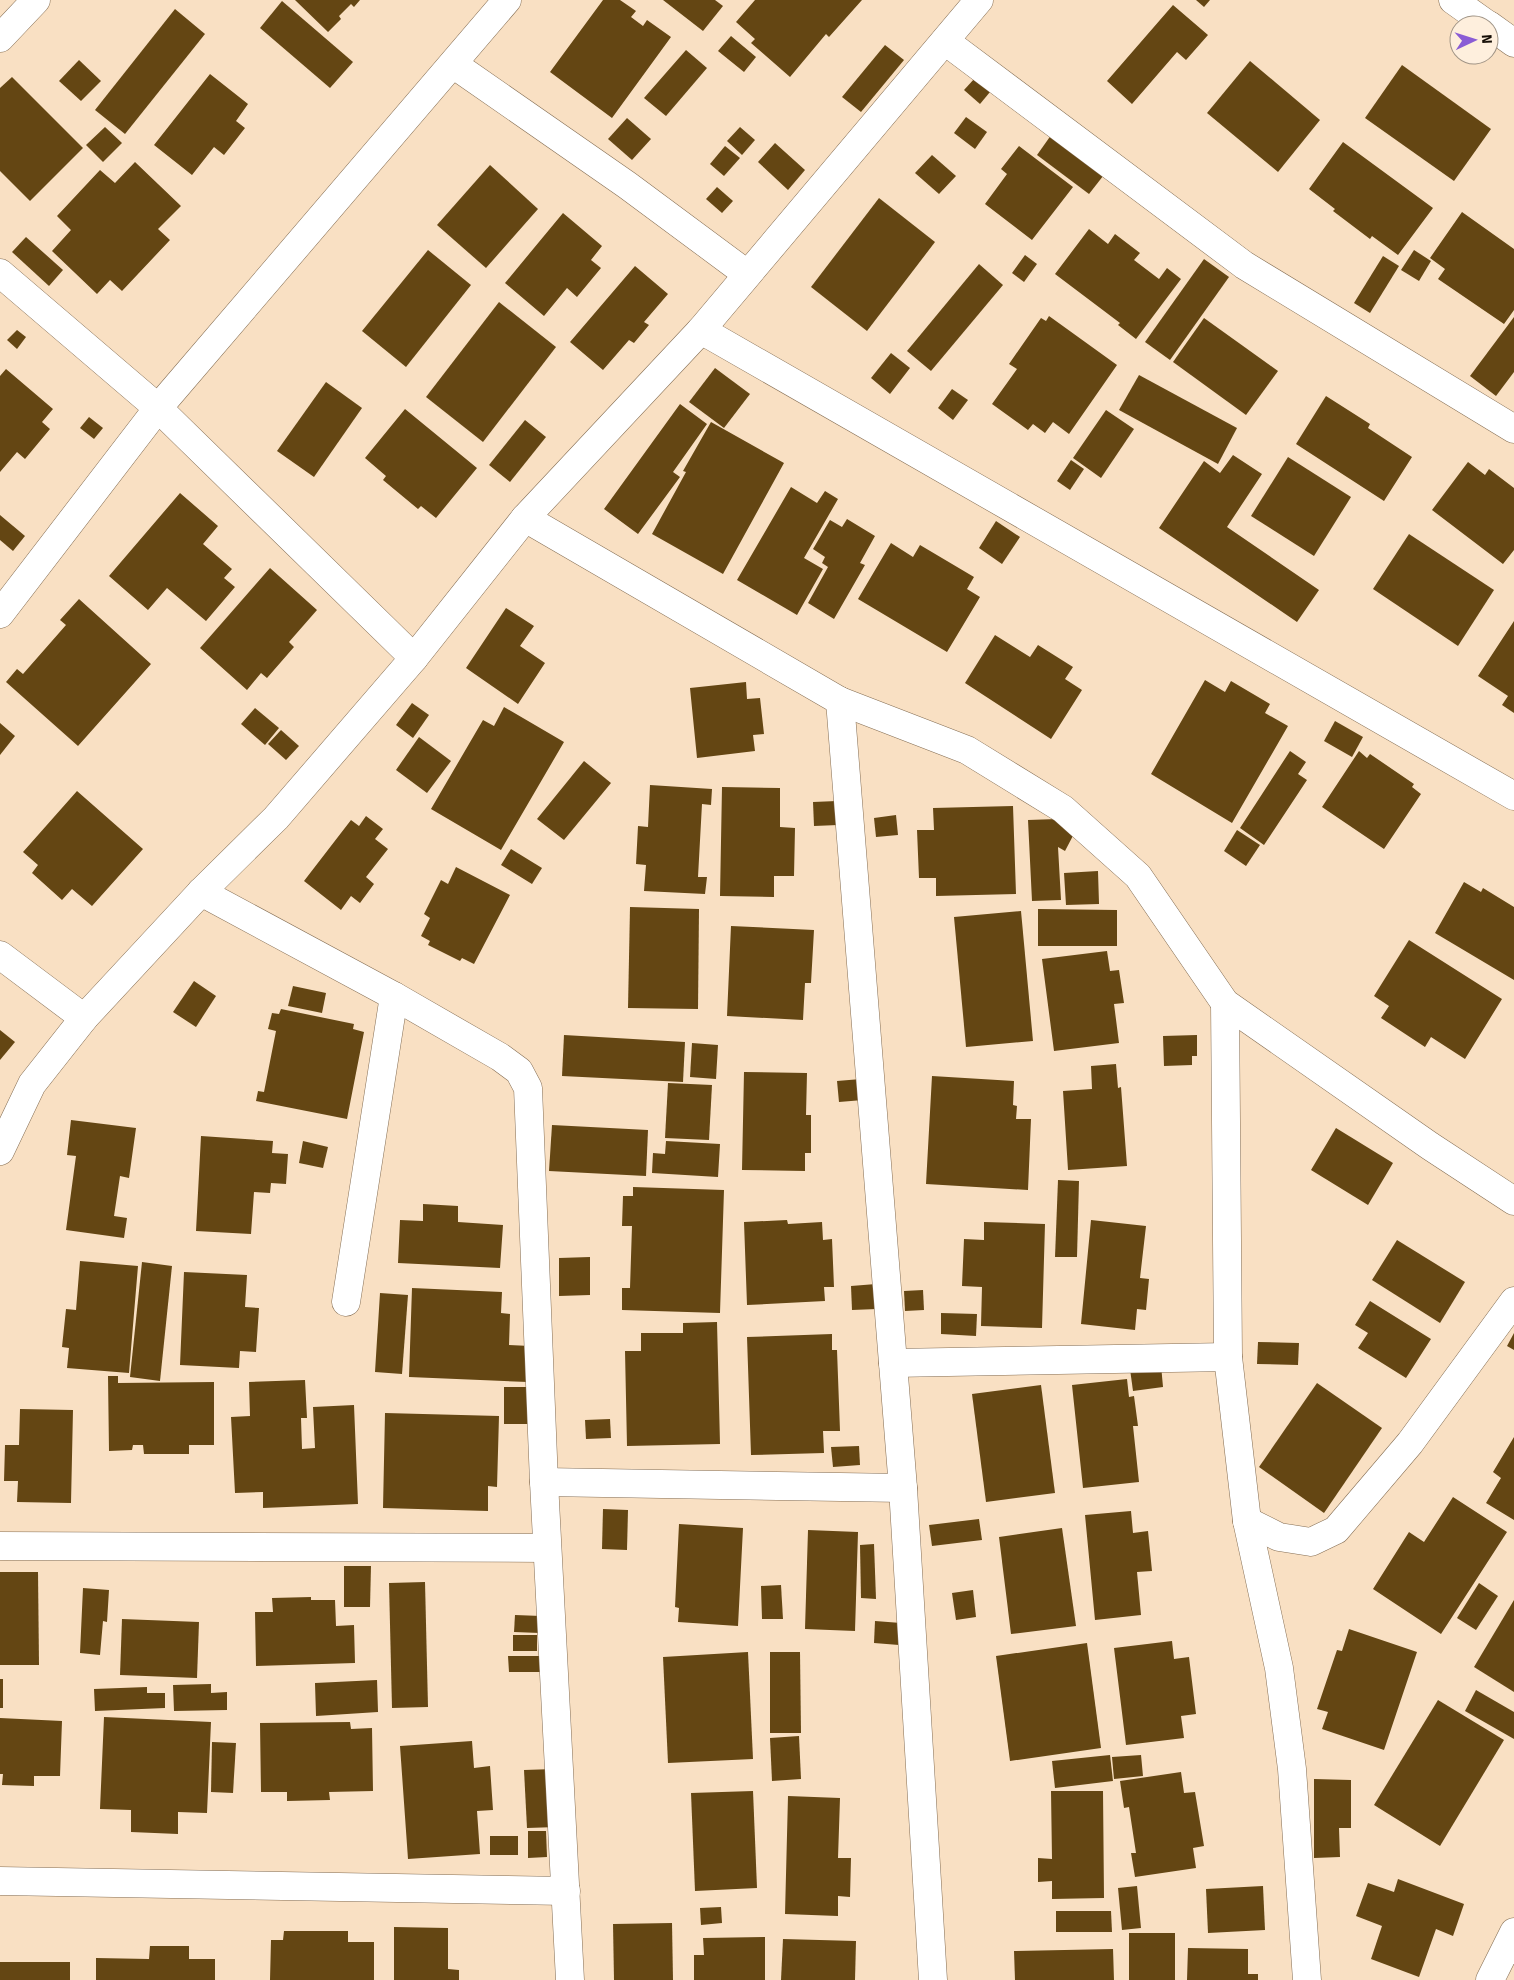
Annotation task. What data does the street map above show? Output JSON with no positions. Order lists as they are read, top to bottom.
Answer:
{
  "north": "right"
}
